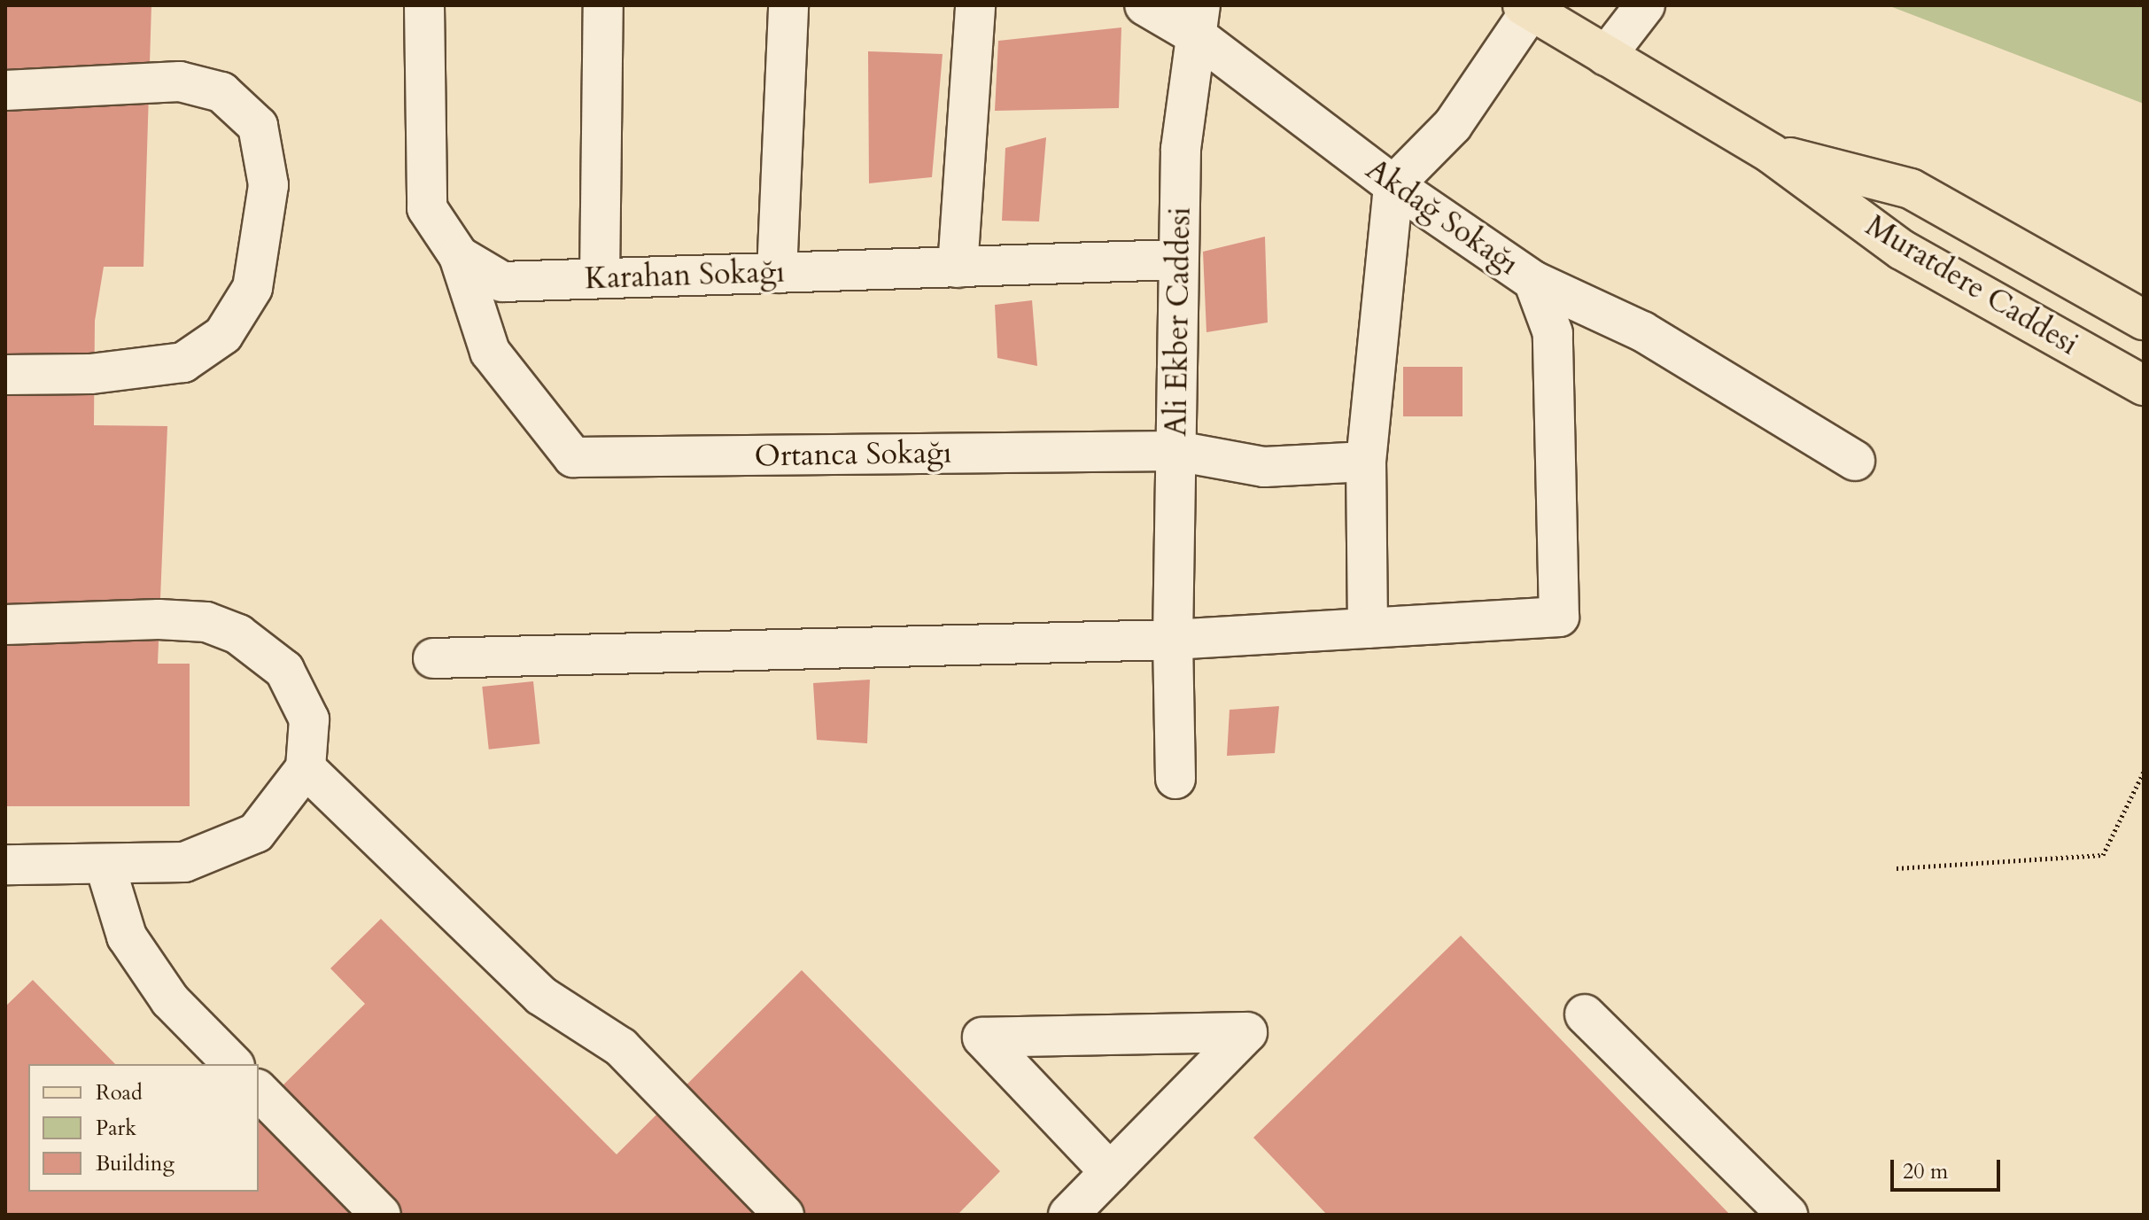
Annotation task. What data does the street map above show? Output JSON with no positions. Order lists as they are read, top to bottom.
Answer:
{
  "streets": {
    "main road": ["Muratdere Caddesi"],
    "street": [
      "Akdağ Sokağı",
      "Karahan Sokağı",
      "Ali Ekber Caddesi",
      "Ortanca Sokağı"
    ]
  },
  "crossings": [
    ["Akdağ Sokağı", "Ali Ekber Caddesi"],
    ["Karahan Sokağı", "Ali Ekber Caddesi"],
    ["Karahan Sokağı", "Ortanca Sokağı"],
    ["Ali Ekber Caddesi", "Ortanca Sokağı"]
  ],
  "legend": ["Road", "Park", "Building"],
  "scale_bar": "20 m"
}
